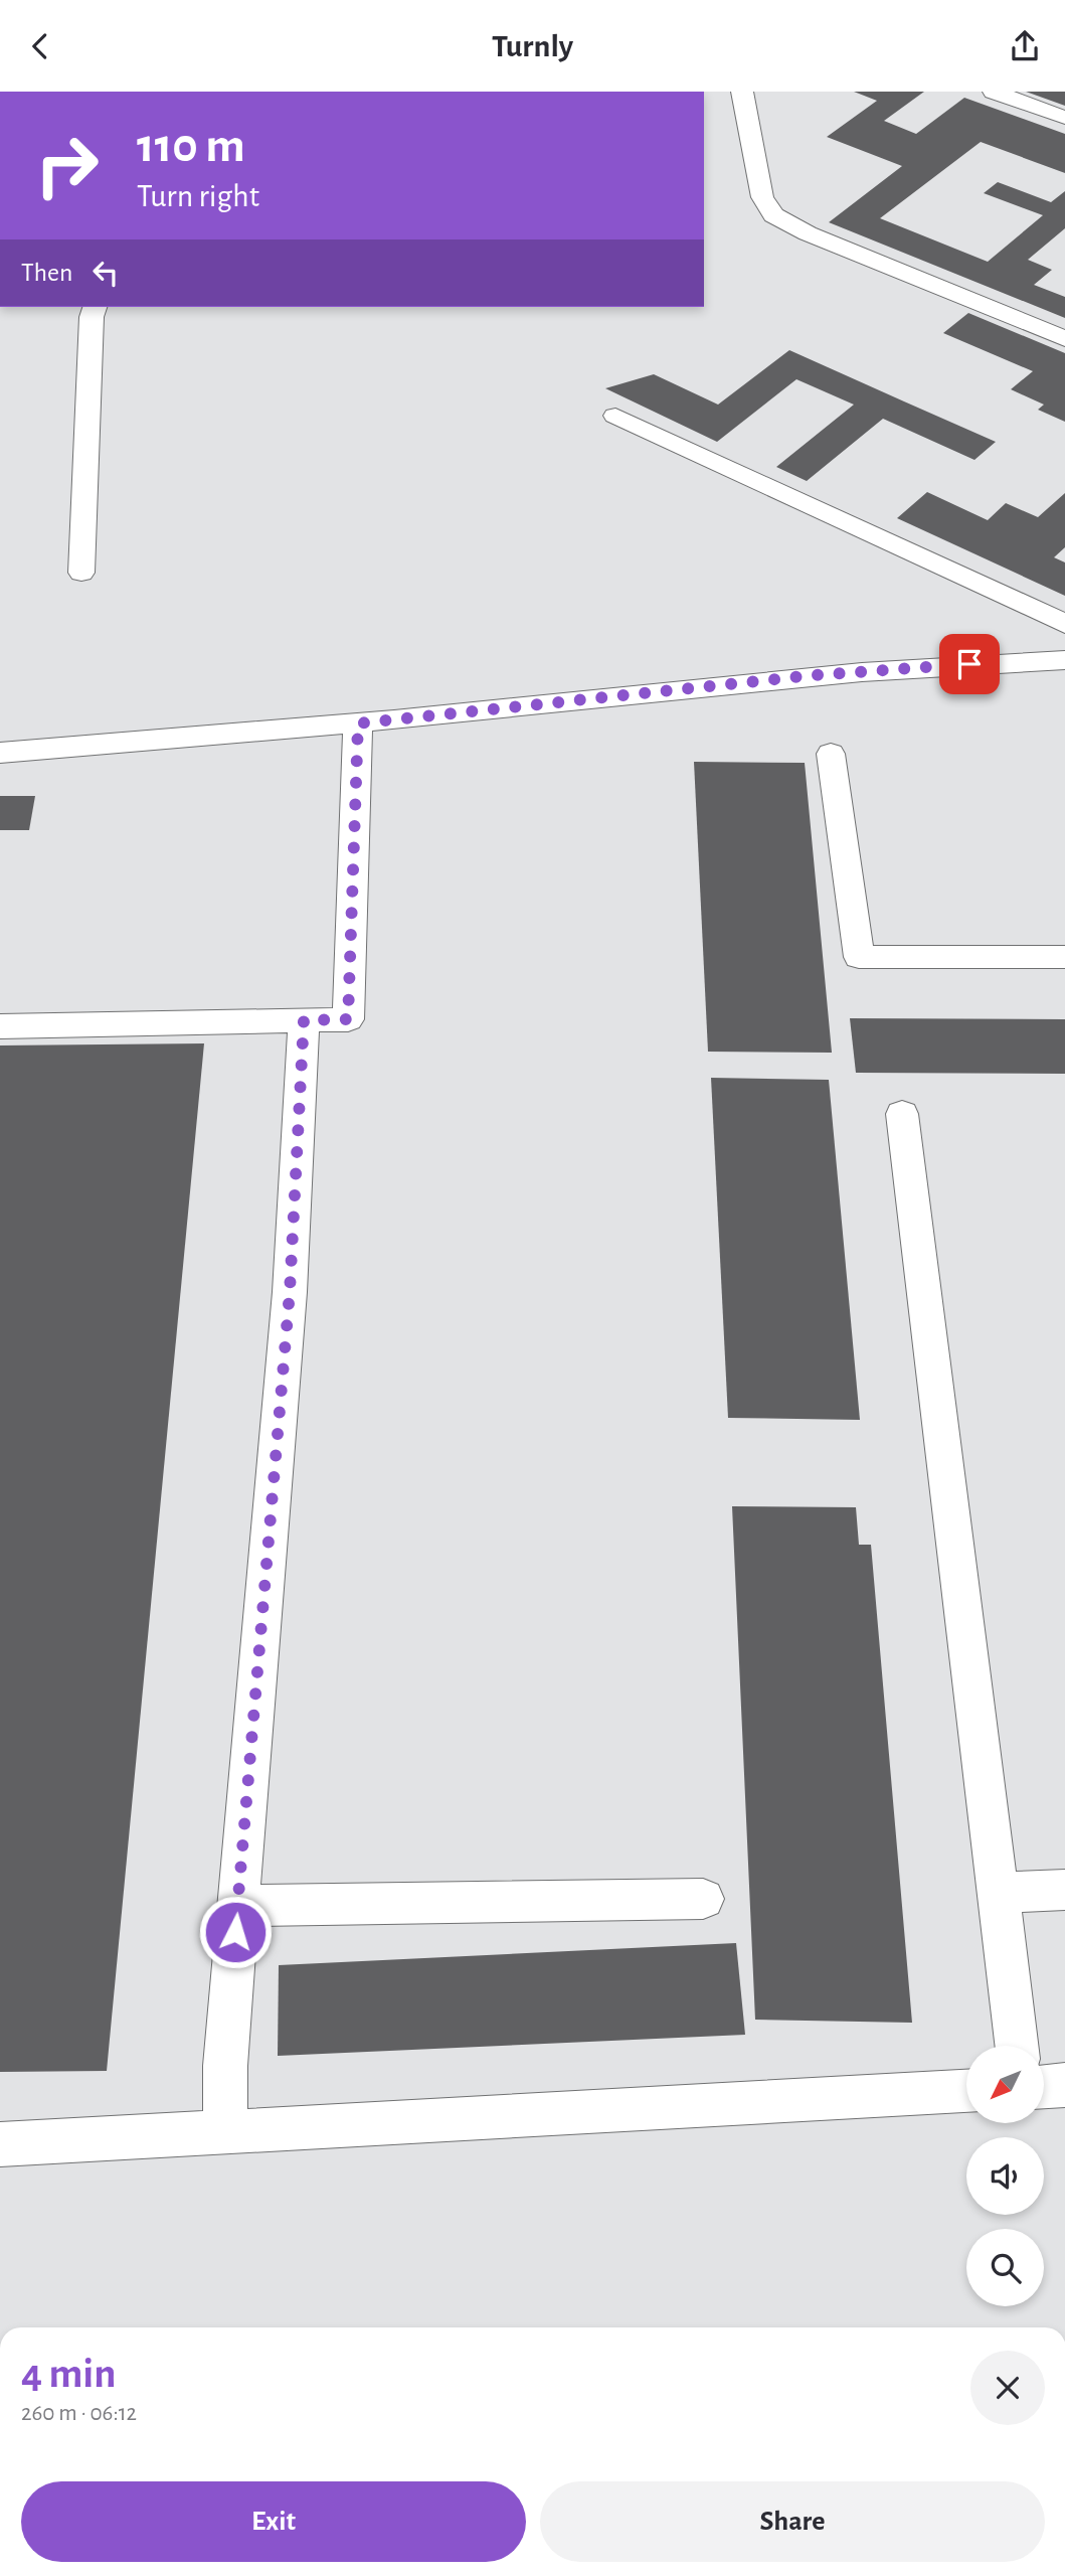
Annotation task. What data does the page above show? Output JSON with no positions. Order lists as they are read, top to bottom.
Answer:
{
  "north": "bottom left",
  "page": {
    "header": "Turnly",
    "turn": ["110 m", "Turn right"],
    "then": "Then",
    "heading": ["4 min", "260 m · 06:12"],
    "buttons": ["Exit", "Share"]
  }
}
